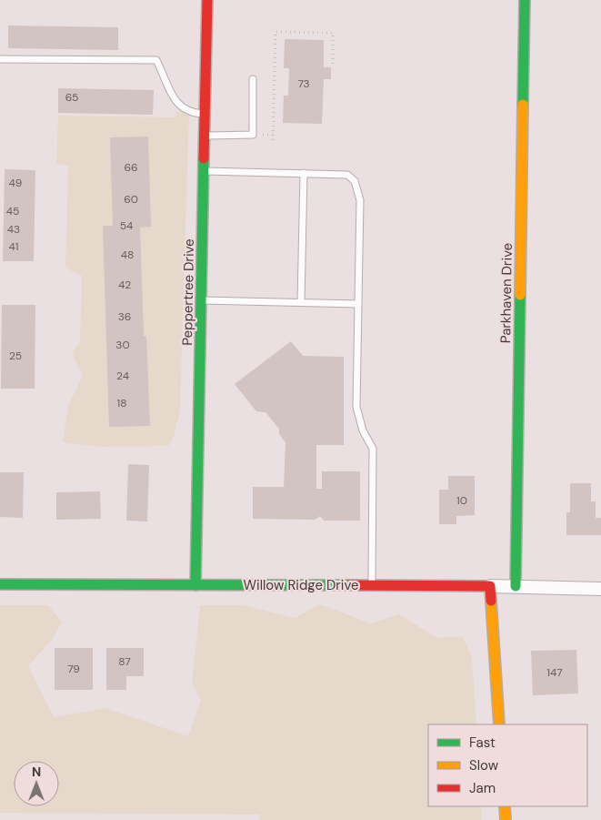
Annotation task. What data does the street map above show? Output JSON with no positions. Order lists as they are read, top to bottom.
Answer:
{
  "streets": {
    "street": ["Peppertree Drive", "Parkhaven Drive", "Willow Ridge Drive"]
  },
  "crossings": [
    ["Peppertree Drive", "Willow Ridge Drive"],
    ["Parkhaven Drive", "Willow Ridge Drive"]
  ],
  "house_numbers": [
    "73",
    "65",
    "66",
    "49",
    "60",
    "45",
    "54",
    "43",
    "41",
    "48",
    "42",
    "36",
    "30",
    "25",
    "24",
    "18",
    "10",
    "87",
    "79",
    "147"
  ],
  "legend": ["Fast", "Slow", "Jam"],
  "north": "top"
}
